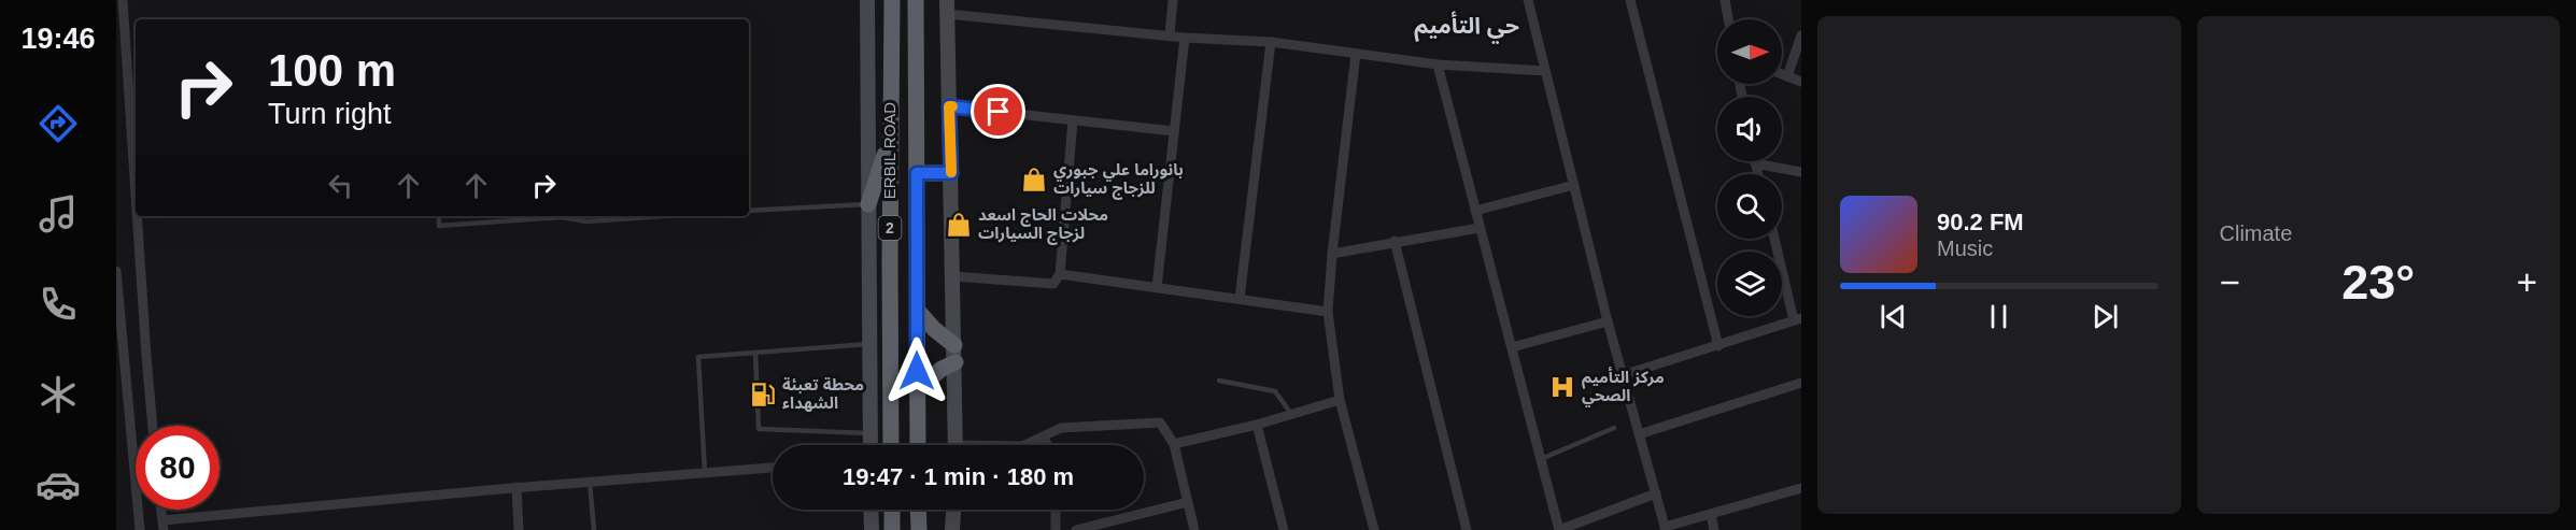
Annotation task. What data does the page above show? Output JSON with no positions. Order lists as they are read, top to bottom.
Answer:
{
  "streets": {
    "highway": ["ERBIL ROAD", "2"]
  },
  "districts": ["حي التأميم"],
  "places": {
    "shop": ["بانوراما علي جبوري للزجاج سيارات", "محلات الحاج اسعد لزجاج السيارات"],
    "hospital": ["مركز التأميم الصحي"],
    "fuel station": ["محطة تعبئة الشهداء"]
  },
  "north": "right",
  "page": {
    "tabs": "19:46",
    "tile": "Climate",
    "turn": ["100 m", "Turn right"],
    "song": ["90.2 FM", "Music"],
    "heat": ["−", "23°", "+"],
    "limit": "80",
    "trip": "19:47 · 1 min · 180 m"
  }
}
